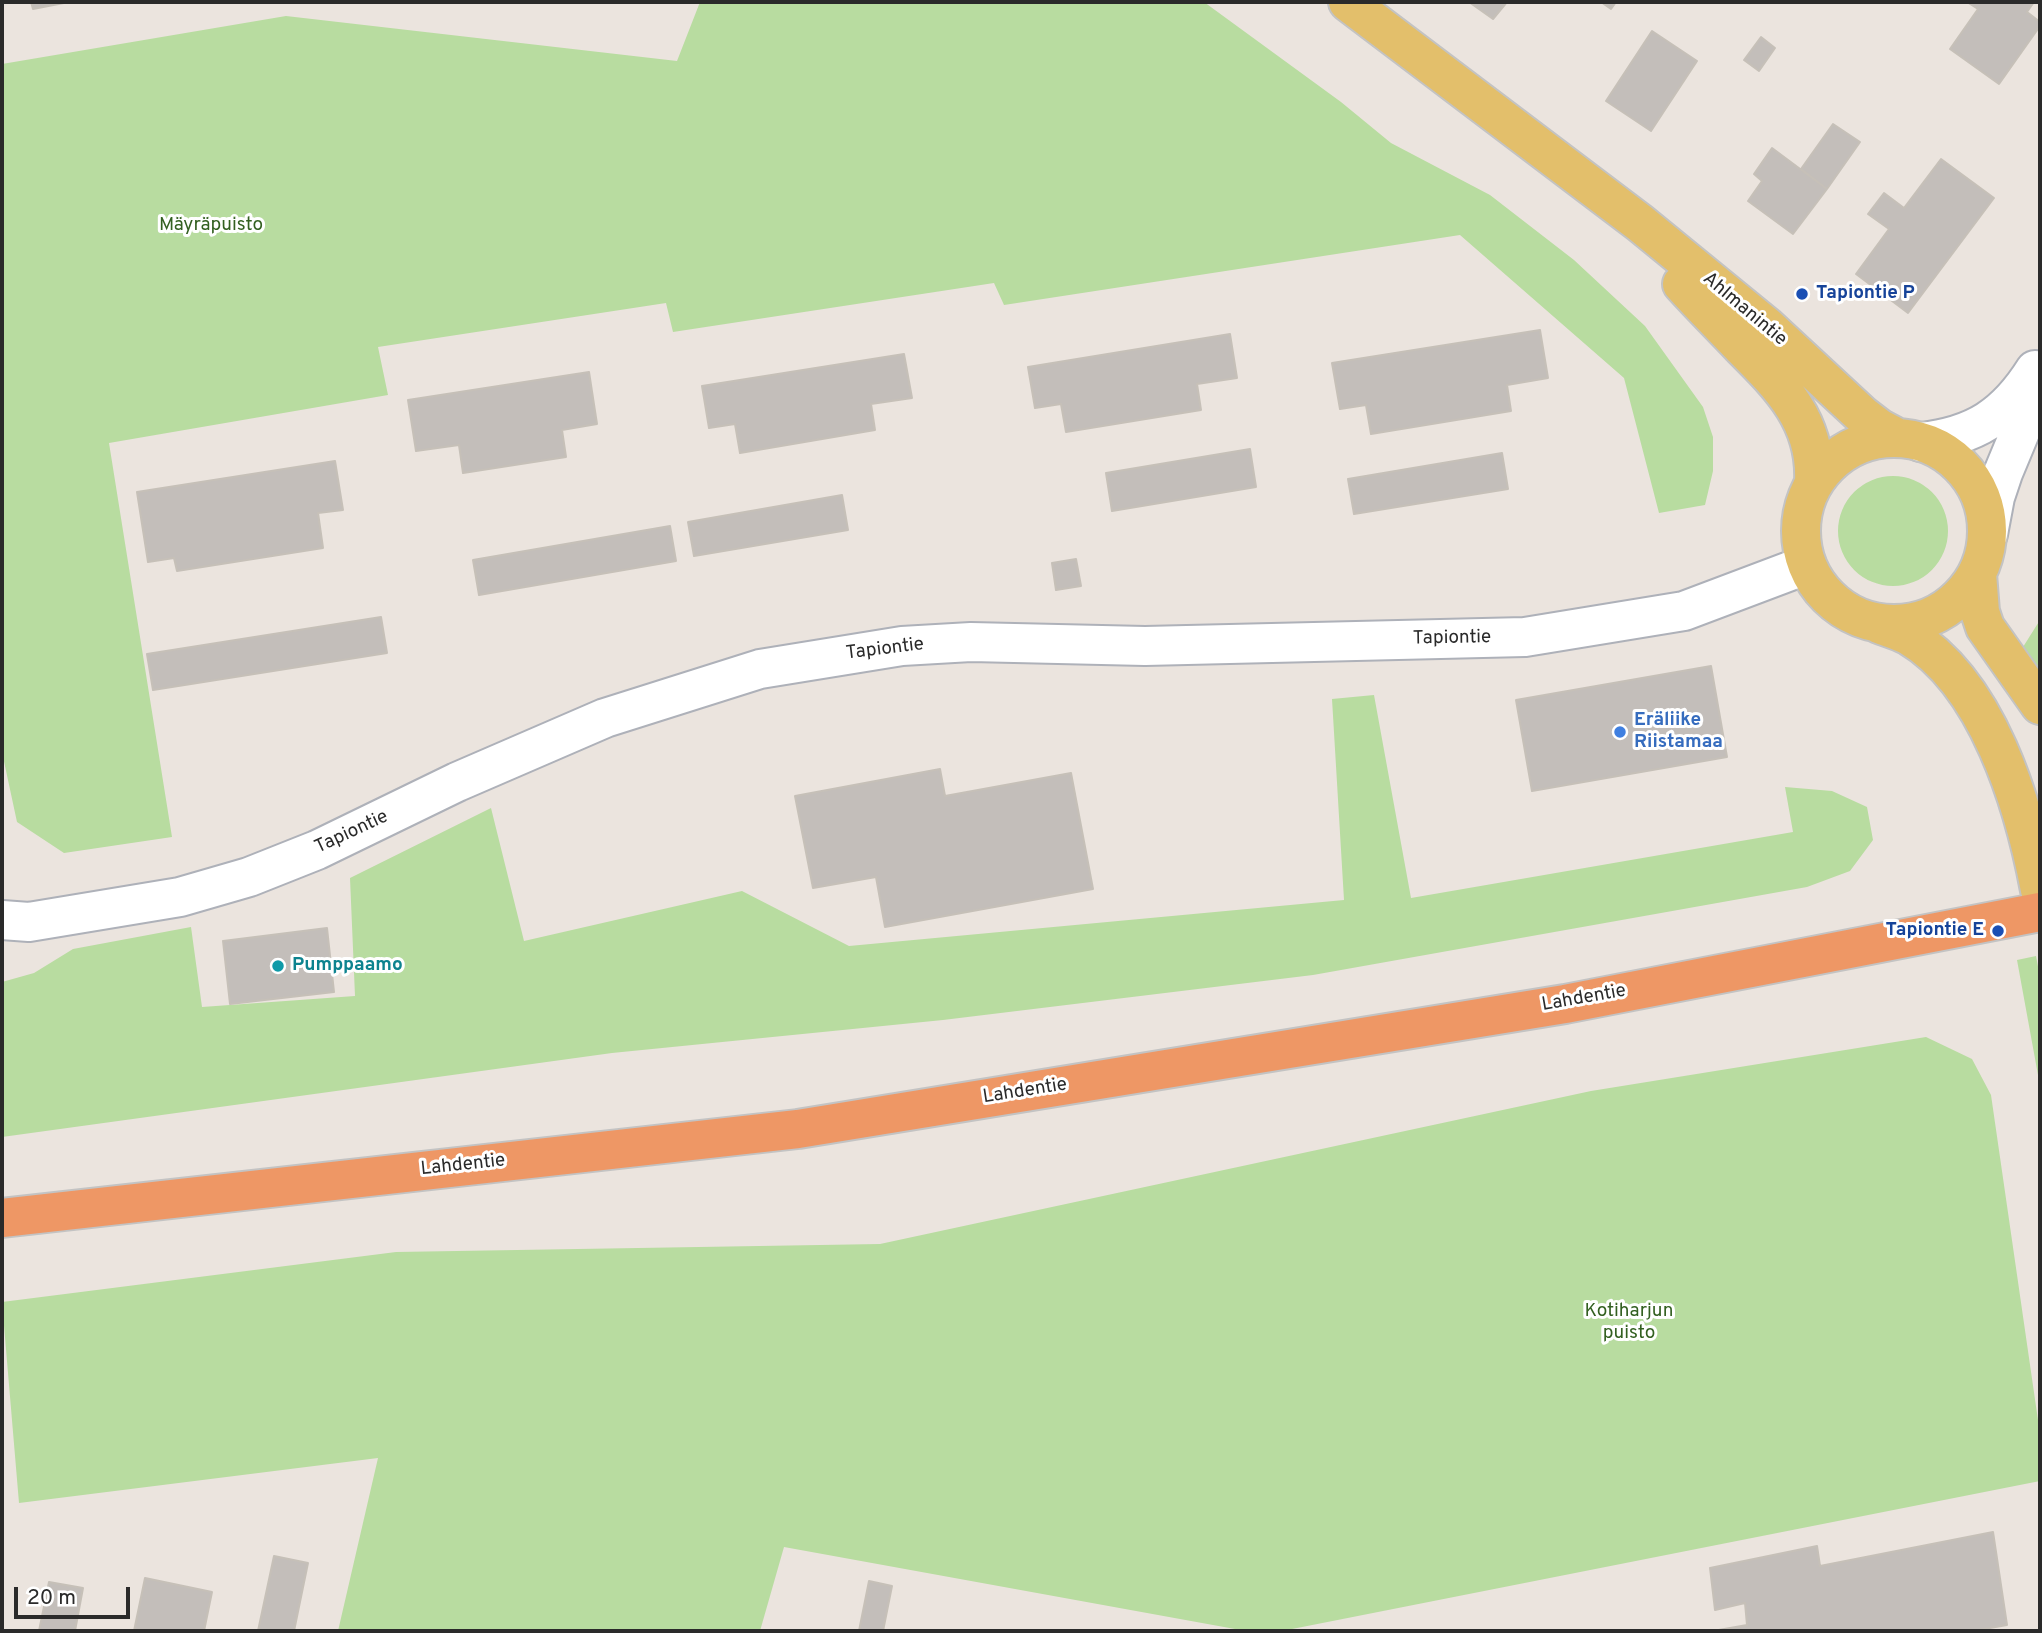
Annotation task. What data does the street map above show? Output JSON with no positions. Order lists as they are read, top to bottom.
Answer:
{
  "streets": {
    "highway": ["Lahdentie"],
    "main road": ["Ahlmanintie"],
    "street": ["Tapiontie"]
  },
  "crossings": [
    ["Ahlmanintie", "Tapiontie"]
  ],
  "parks": ["Mäyräpuisto", "Kotiharjun puisto"],
  "places": [
    "Tapiontie P",
    "Eräliike Riistamaa",
    "Tapiontie E",
    "Pumppaamo"
  ],
  "scale_bar": "20 m"
}
